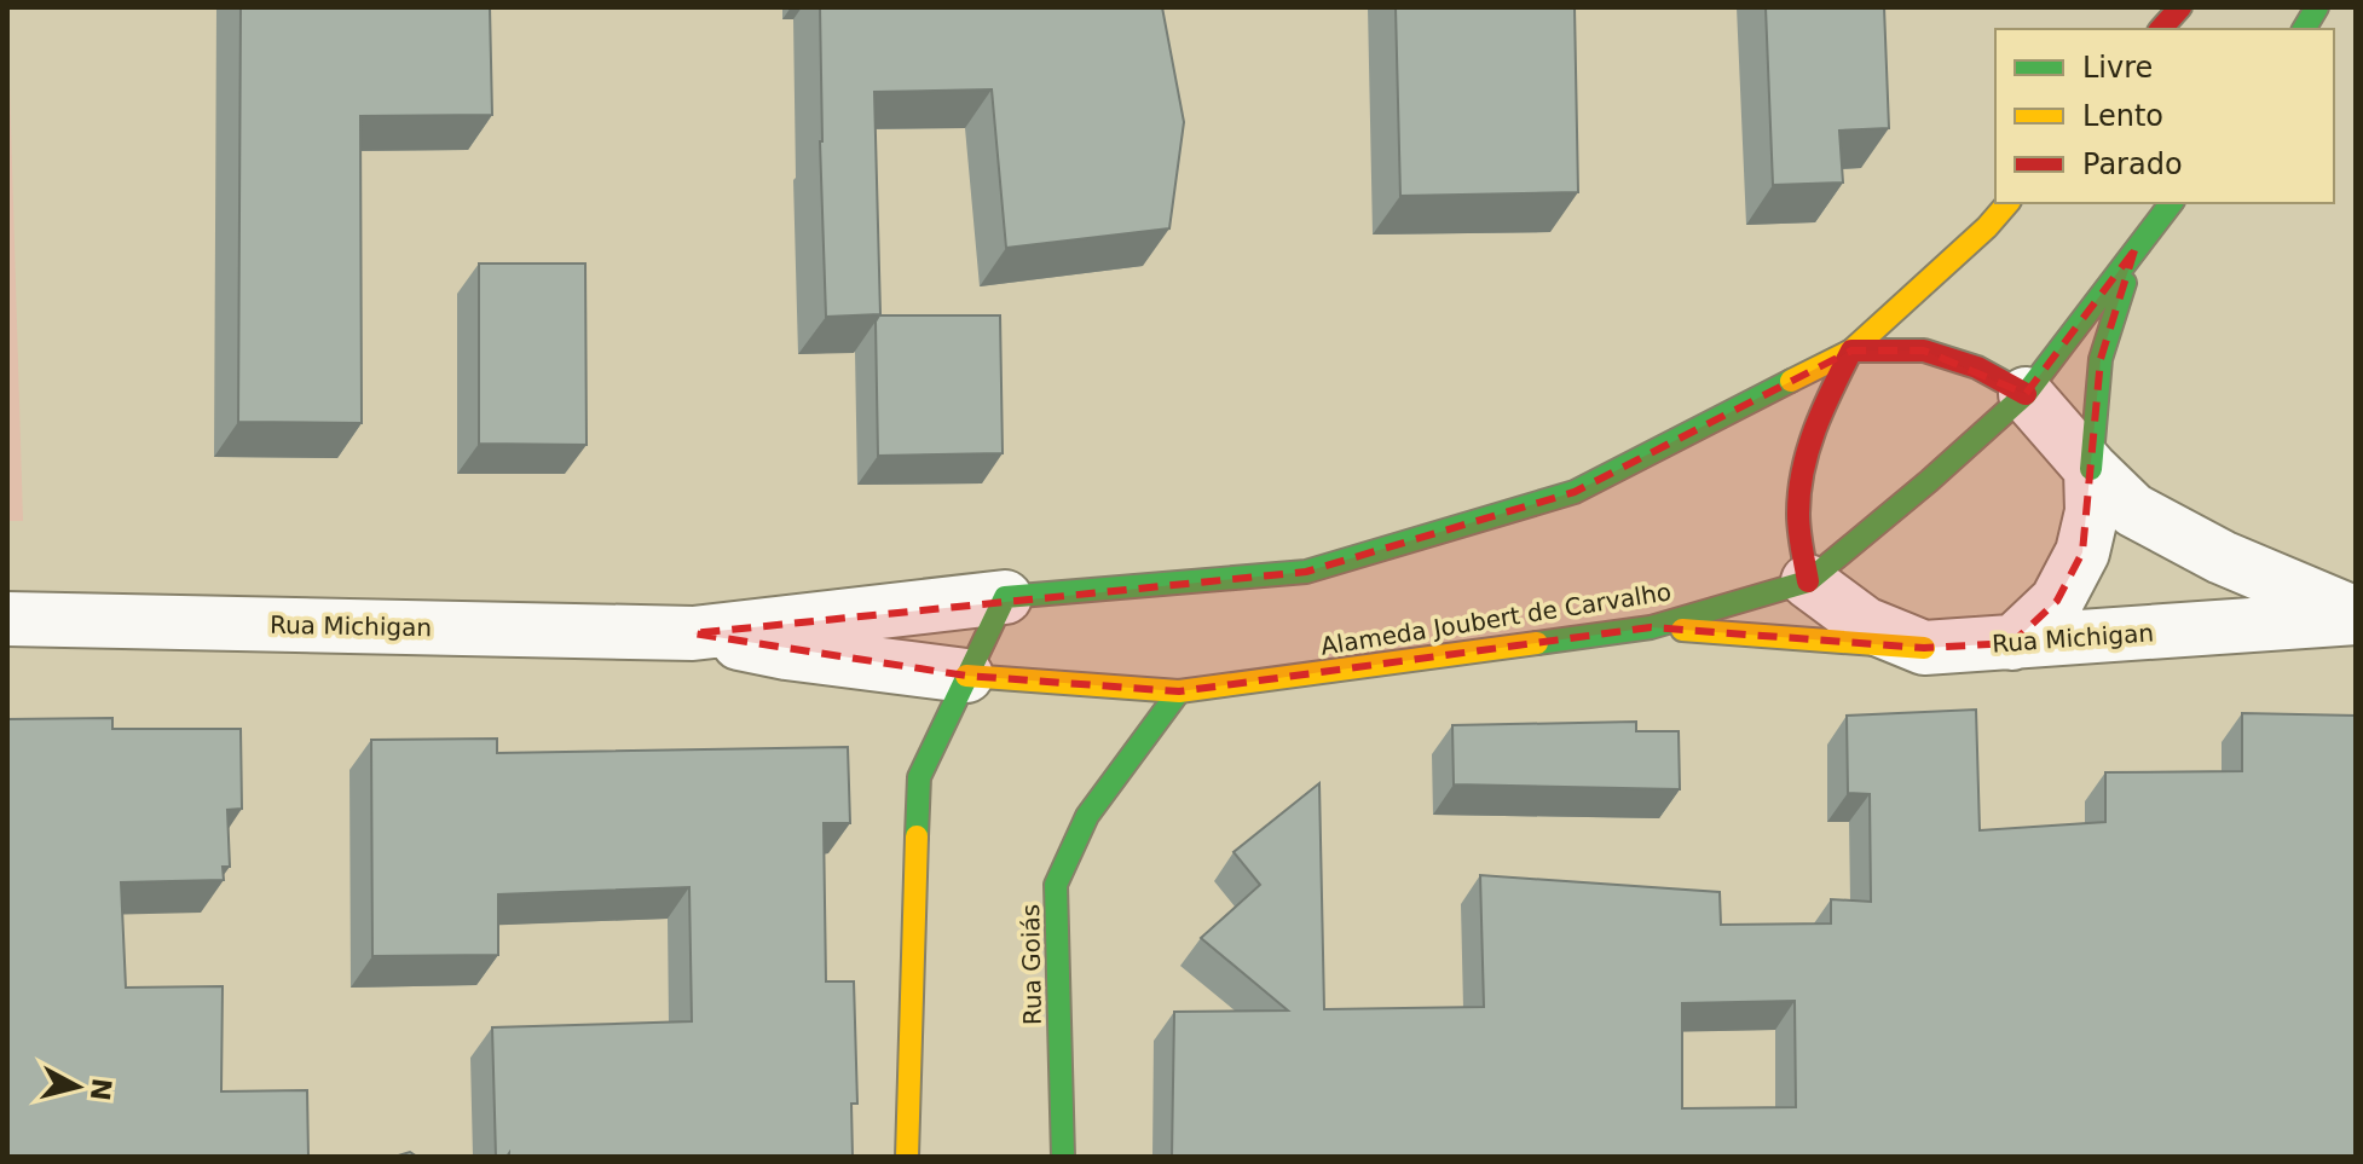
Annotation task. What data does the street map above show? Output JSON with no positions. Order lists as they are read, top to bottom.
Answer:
{
  "streets": {
    "main road": ["Alameda Joubert de Carvalho", "Rua Goiás"],
    "street": ["Rua Michigan"]
  },
  "crossings": [
    ["Alameda Joubert de Carvalho", "Rua Michigan"],
    ["Alameda Joubert de Carvalho", "Rua Goiás"]
  ],
  "legend": ["Livre", "Lento", "Parado"],
  "north": "right"
}
